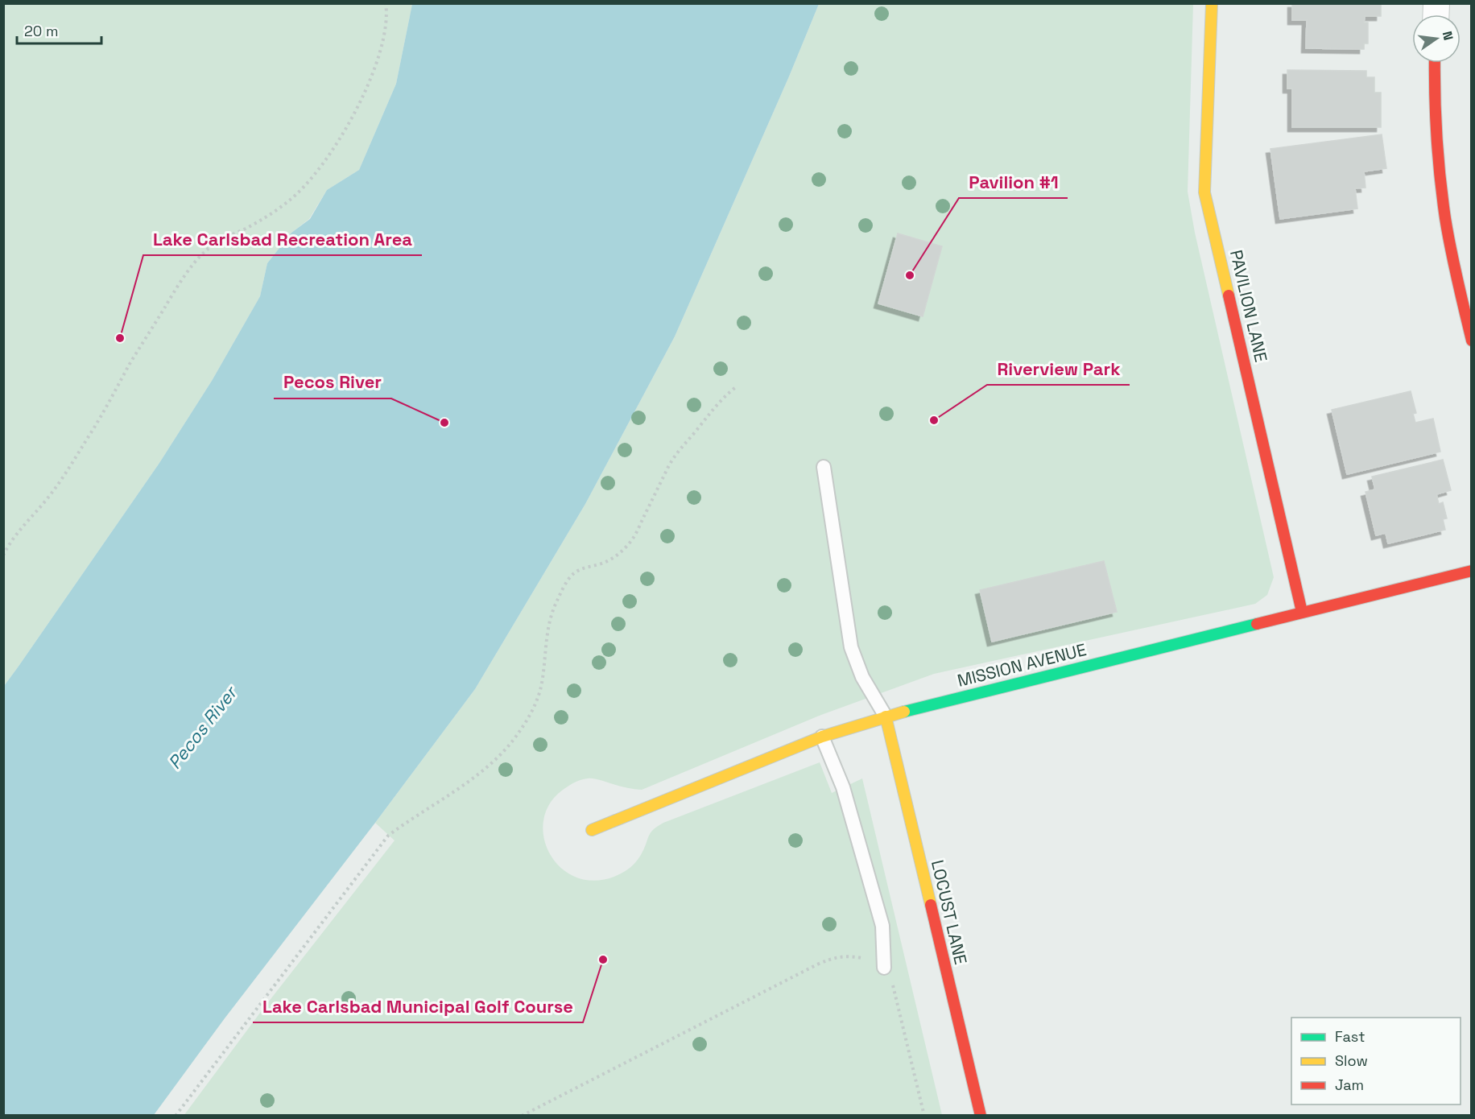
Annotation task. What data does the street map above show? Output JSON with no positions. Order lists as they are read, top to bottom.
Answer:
{
  "streets": {
    "street": ["PAVILION LANE", "MISSION AVENUE", "LOCUST LANE"]
  },
  "crossings": [
    ["PAVILION LANE", "MISSION AVENUE"],
    ["MISSION AVENUE", "LOCUST LANE"]
  ],
  "water": ["Pecos River"],
  "places": [
    "Pavilion #1",
    "Lake Carlsbad Recreation Area",
    "Riverview Park",
    "Pecos River",
    "Lake Carlsbad Municipal Golf Course"
  ],
  "legend": ["Fast", "Slow", "Jam"],
  "scale_bar": "20 m",
  "north": "right"
}
